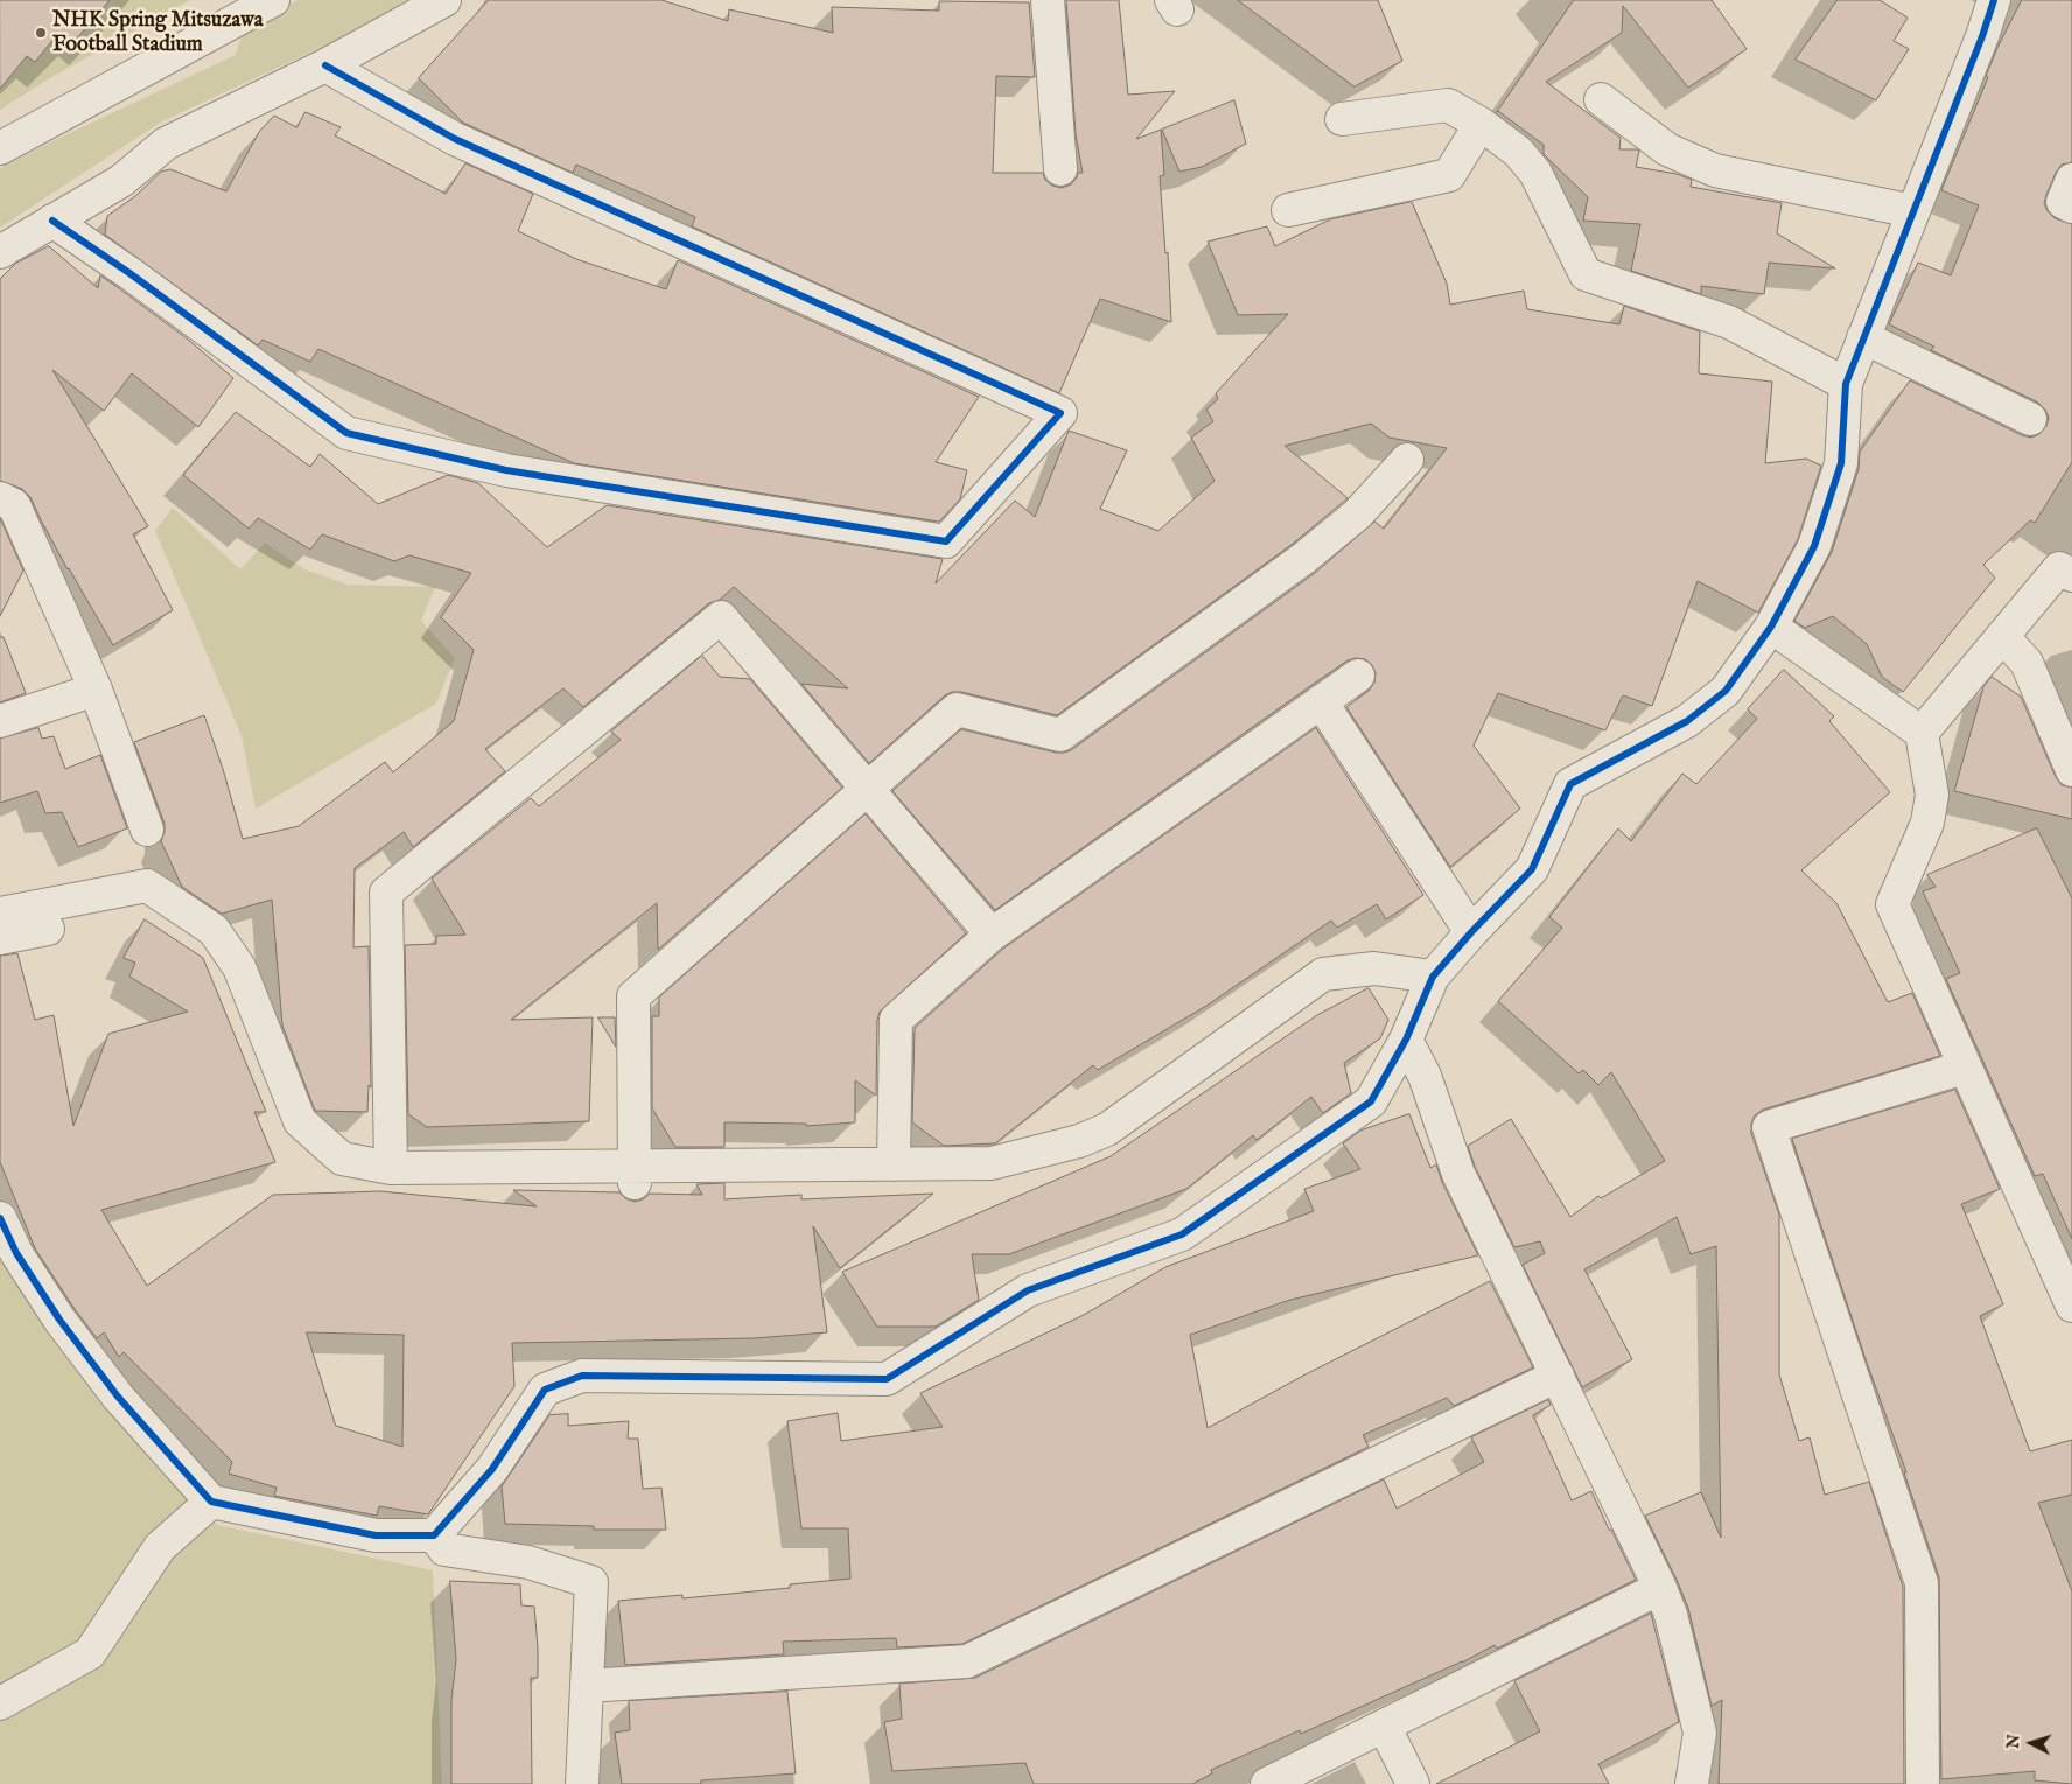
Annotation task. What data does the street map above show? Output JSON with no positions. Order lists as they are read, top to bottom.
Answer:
{
  "places": ["NHK Spring Mitsuzawa Football Stadium"],
  "north": "left"
}
